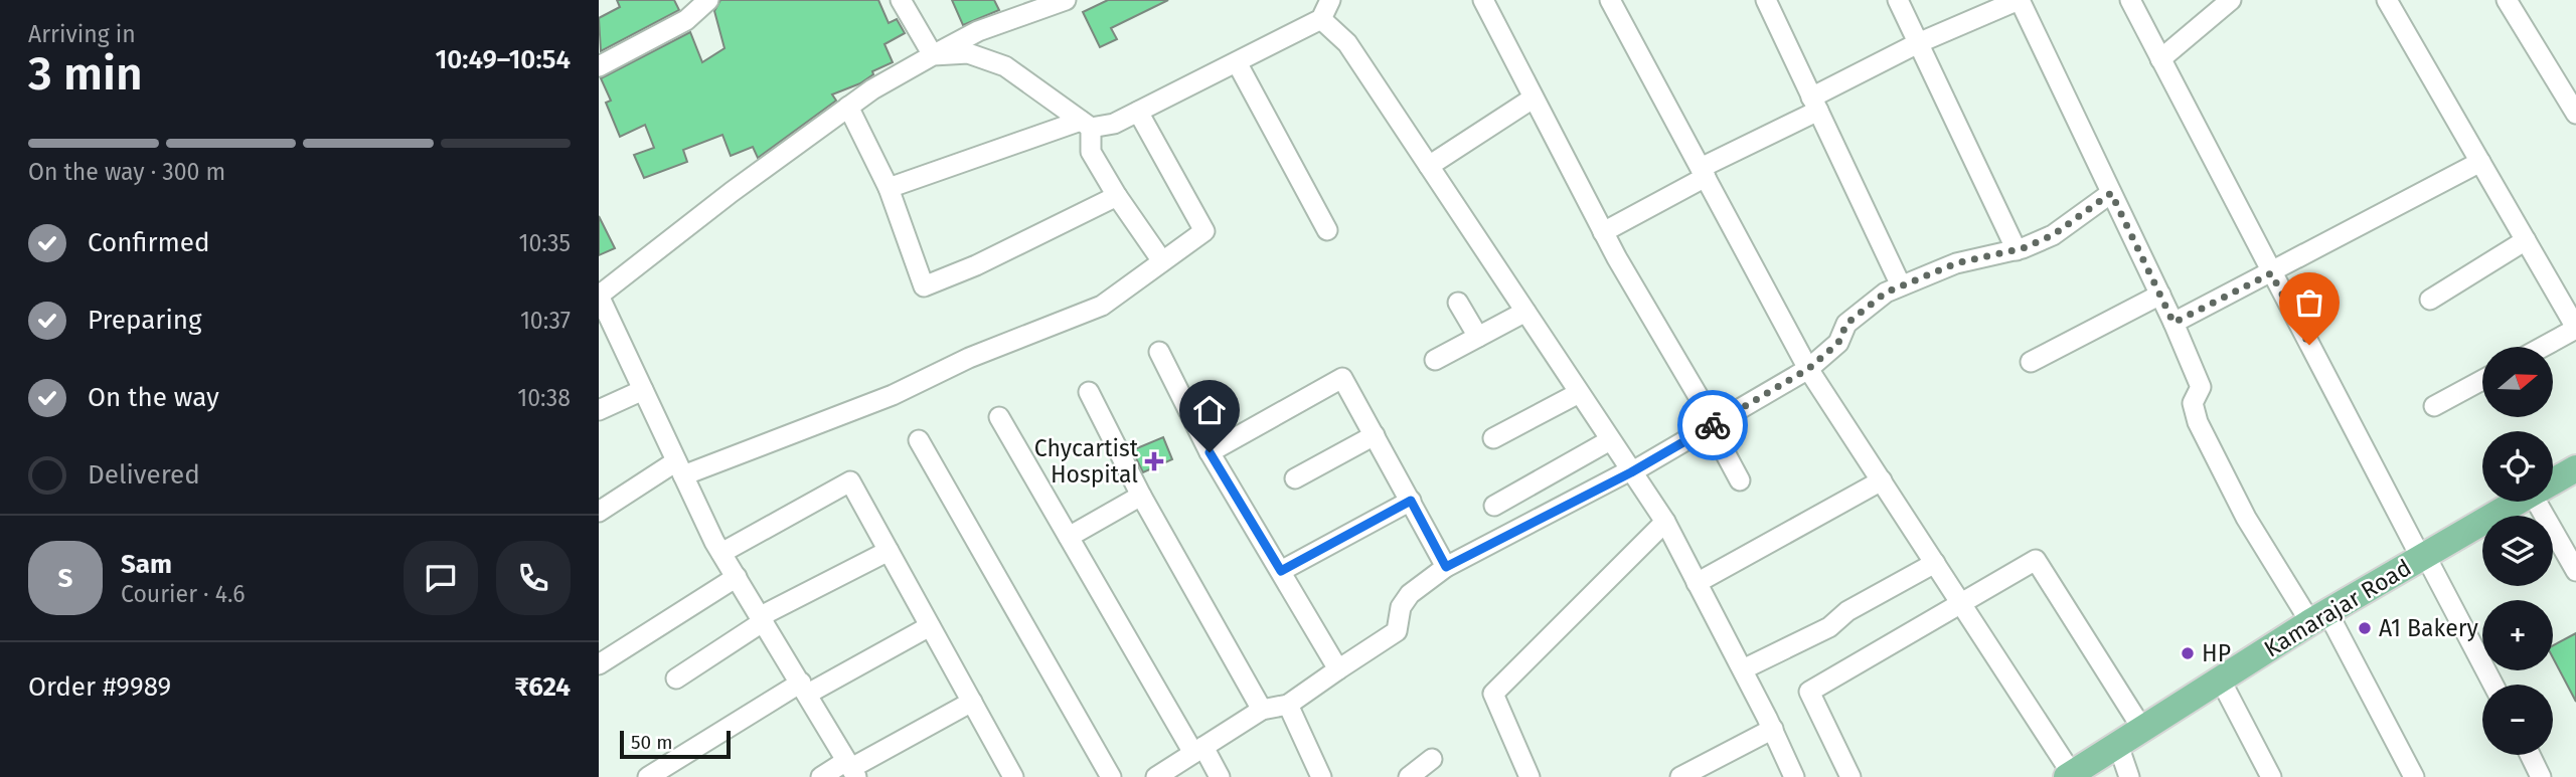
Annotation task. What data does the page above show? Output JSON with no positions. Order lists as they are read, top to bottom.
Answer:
{
  "streets": {
    "main road": ["Kamarajar Road"]
  },
  "places": {
    "health": ["Chycartist Hospital"],
    "other": ["A1 Bakery", "HP"]
  },
  "scale_bar": "50 m",
  "north": "right",
  "page": {
    "heading": ["3 min", "Arriving in", "10:49–10:54"],
    "panel": [
      "Sam",
      "Courier · 4.6",
      "Order #9989",
      "₹624"
    ],
    "bar": "On the way · 300 m",
    "list": [
      ["Confirmed", "10:35"],
      ["Preparing", "10:37"],
      ["On the way", "10:38"],
      "Delivered"
    ],
    "map_buttons": ["+", "−"],
    "round": "S",
    "scale": "50 m"
  }
}
